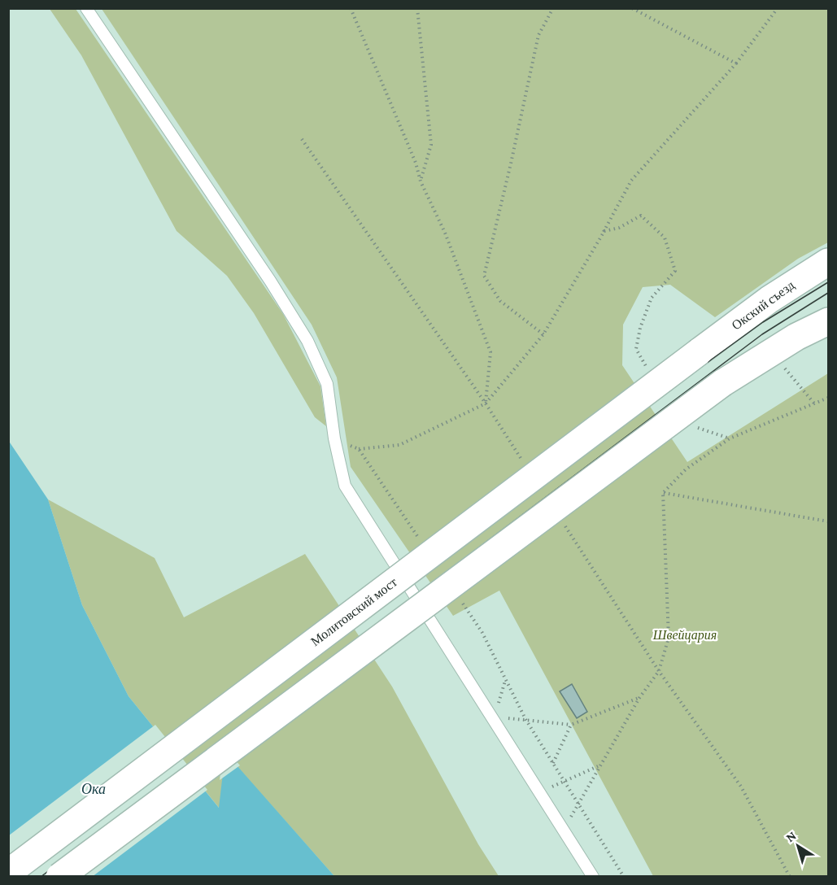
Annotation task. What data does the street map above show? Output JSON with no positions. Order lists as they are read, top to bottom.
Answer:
{
  "streets": {
    "main road": ["Окский съезд", "Молитовский мост"]
  },
  "crossings": [
    ["Окский съезд", "Молитовский мост"]
  ],
  "water": ["Ока"],
  "parks": ["Швейцария"],
  "north": "top left"
}
